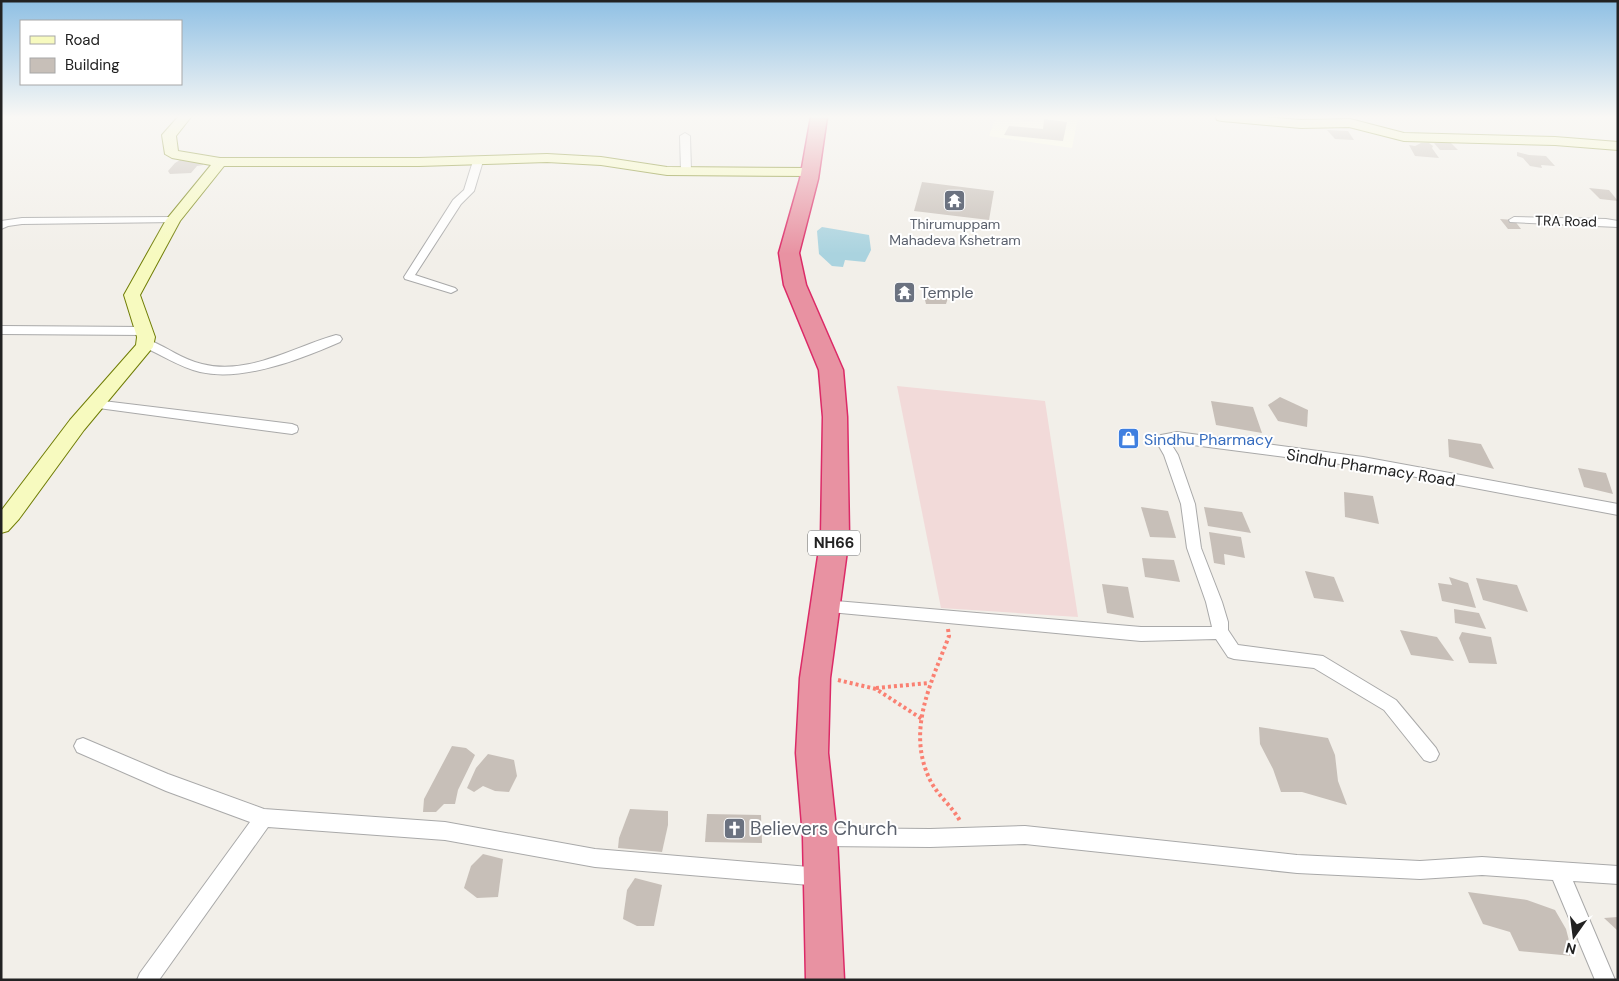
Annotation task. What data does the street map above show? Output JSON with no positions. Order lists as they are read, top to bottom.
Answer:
{
  "streets": {
    "highway": ["NH66"],
    "street": ["TRA Road", "Sindhu Pharmacy Road"]
  },
  "places": {
    "temple": ["Thirumuppam Mahadeva Kshetram", "Temple"],
    "shop": ["Sindhu Pharmacy"],
    "church": ["Believers Church"]
  },
  "legend": ["Road", "Building"],
  "north": "bottom"
}
